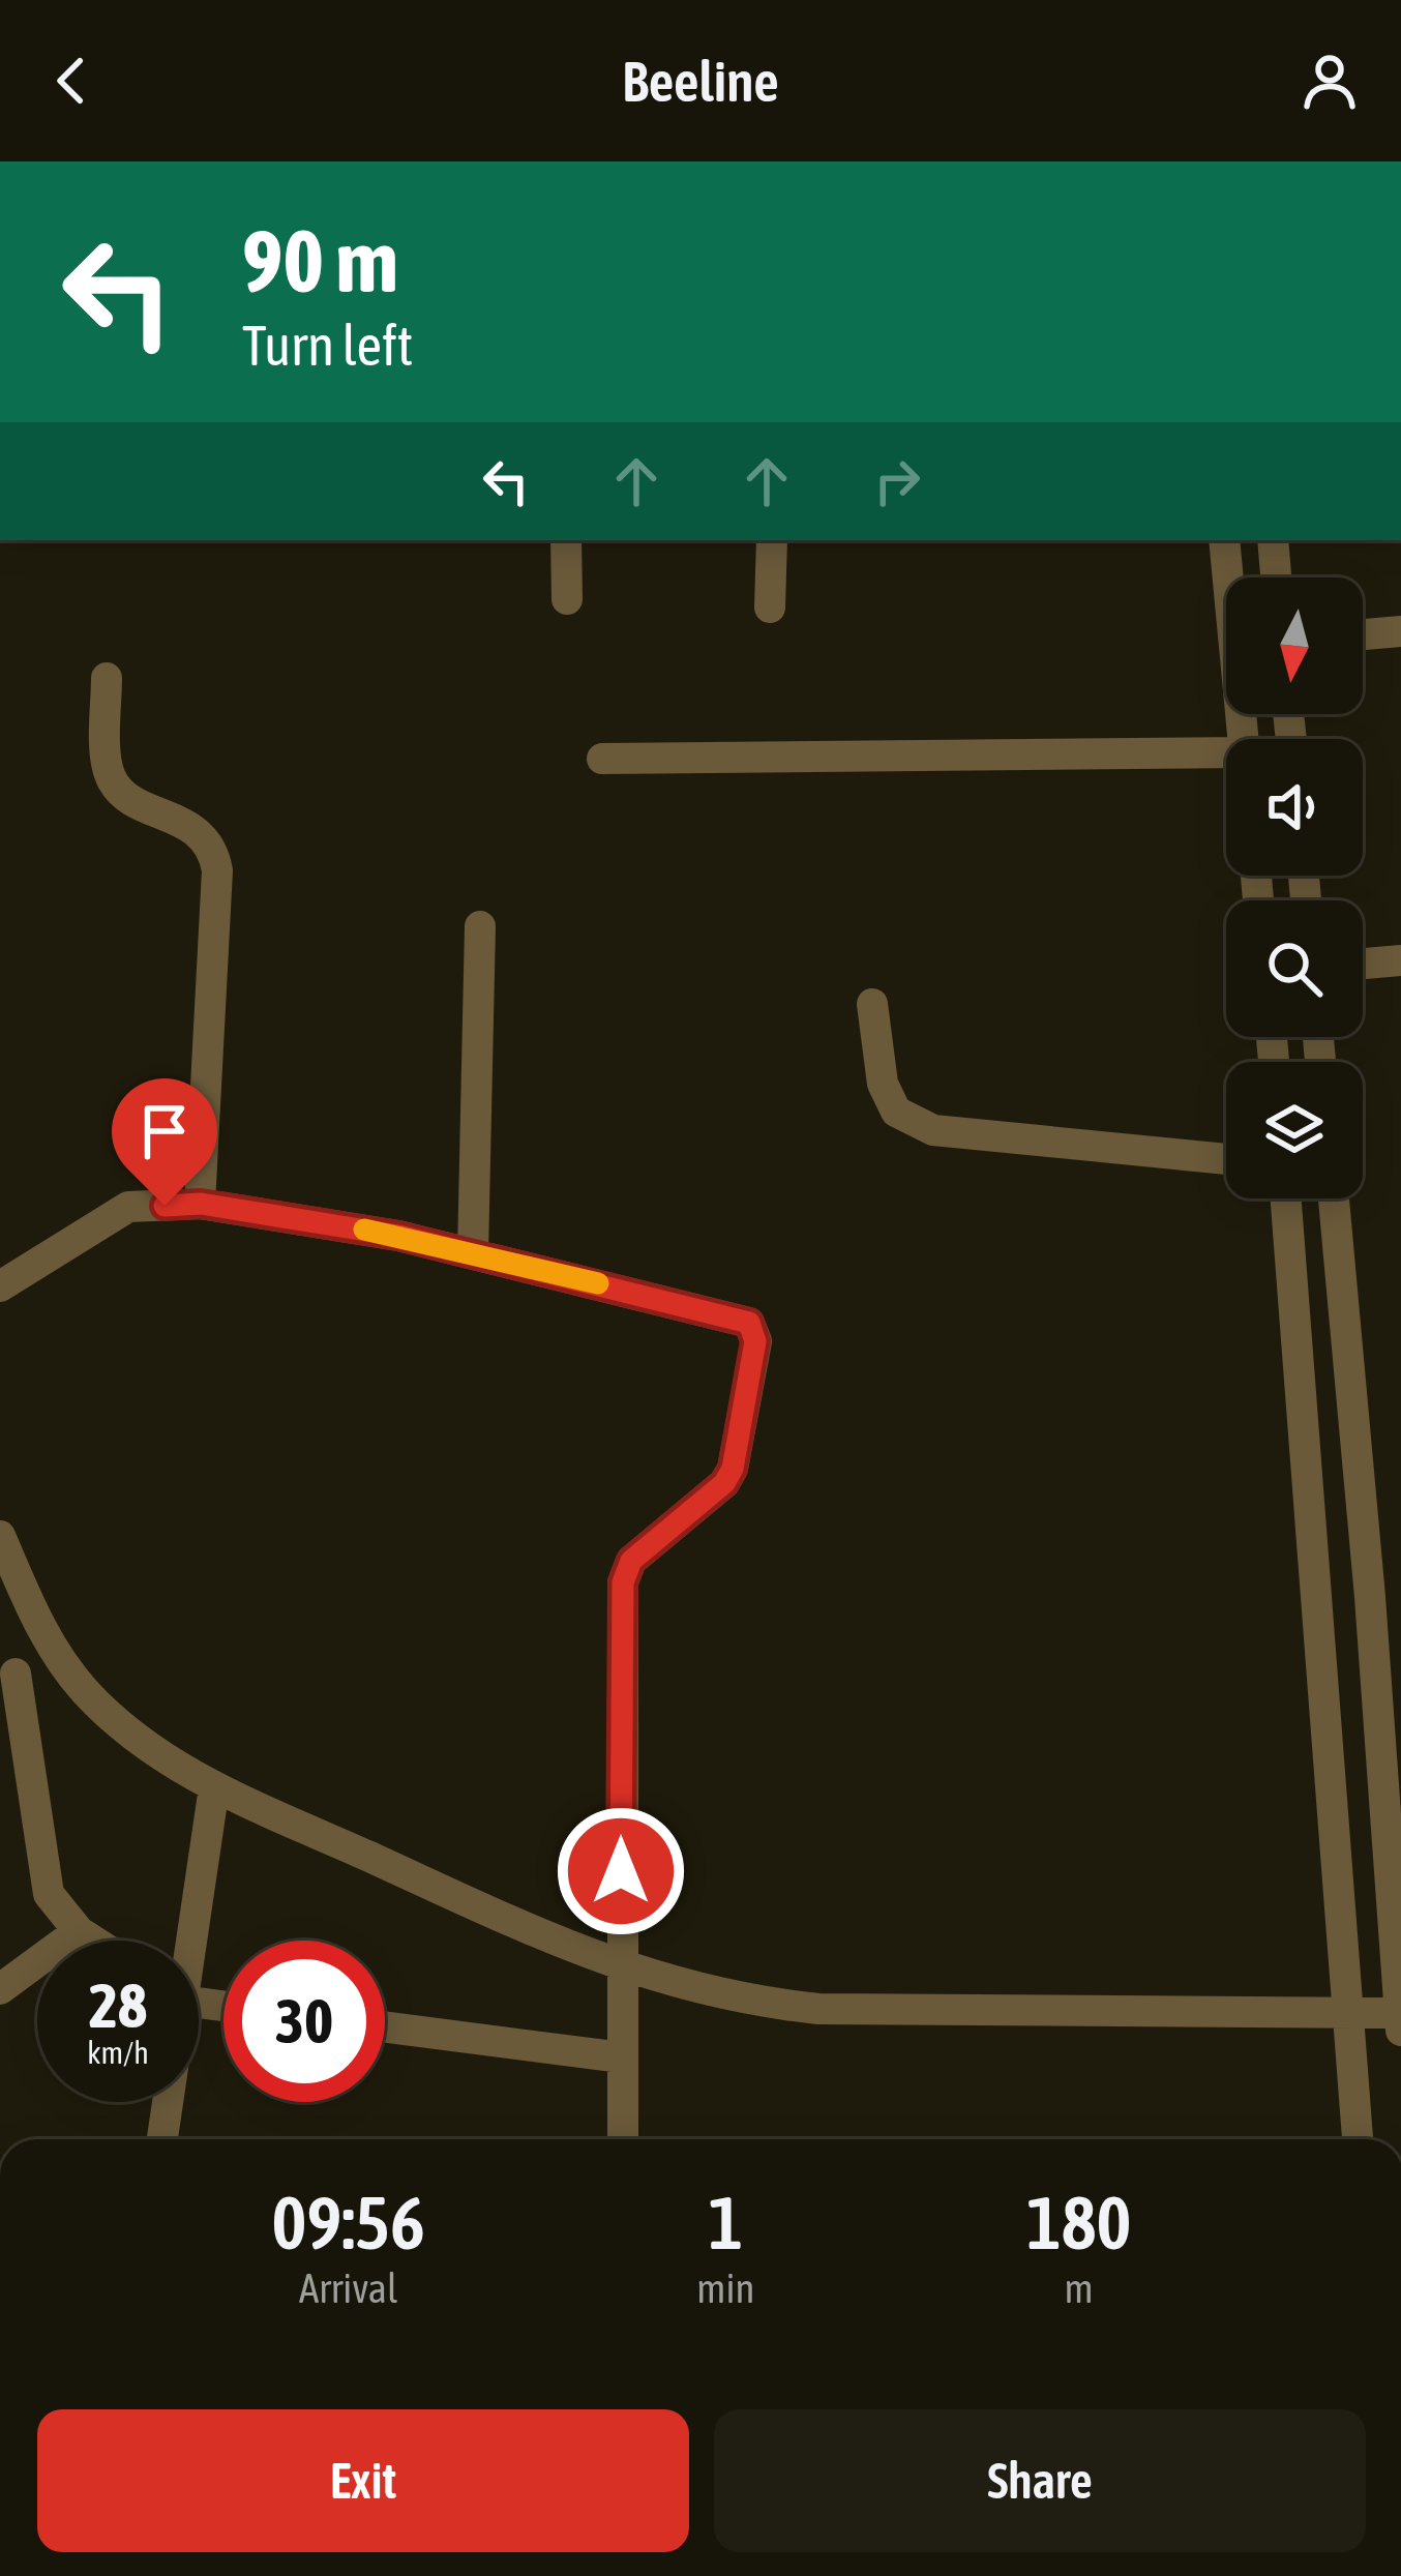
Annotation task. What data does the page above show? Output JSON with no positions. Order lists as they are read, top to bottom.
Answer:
{
  "north": "bottom",
  "page": {
    "header": "Beeline",
    "turn": ["90 m", "Turn left"],
    "speed": "28 km/h",
    "limit": "30",
    "eta": [
      "09:56",
      "Arrival",
      "1",
      "min",
      "180",
      "m"
    ],
    "buttons": ["Exit", "Share"]
  }
}
